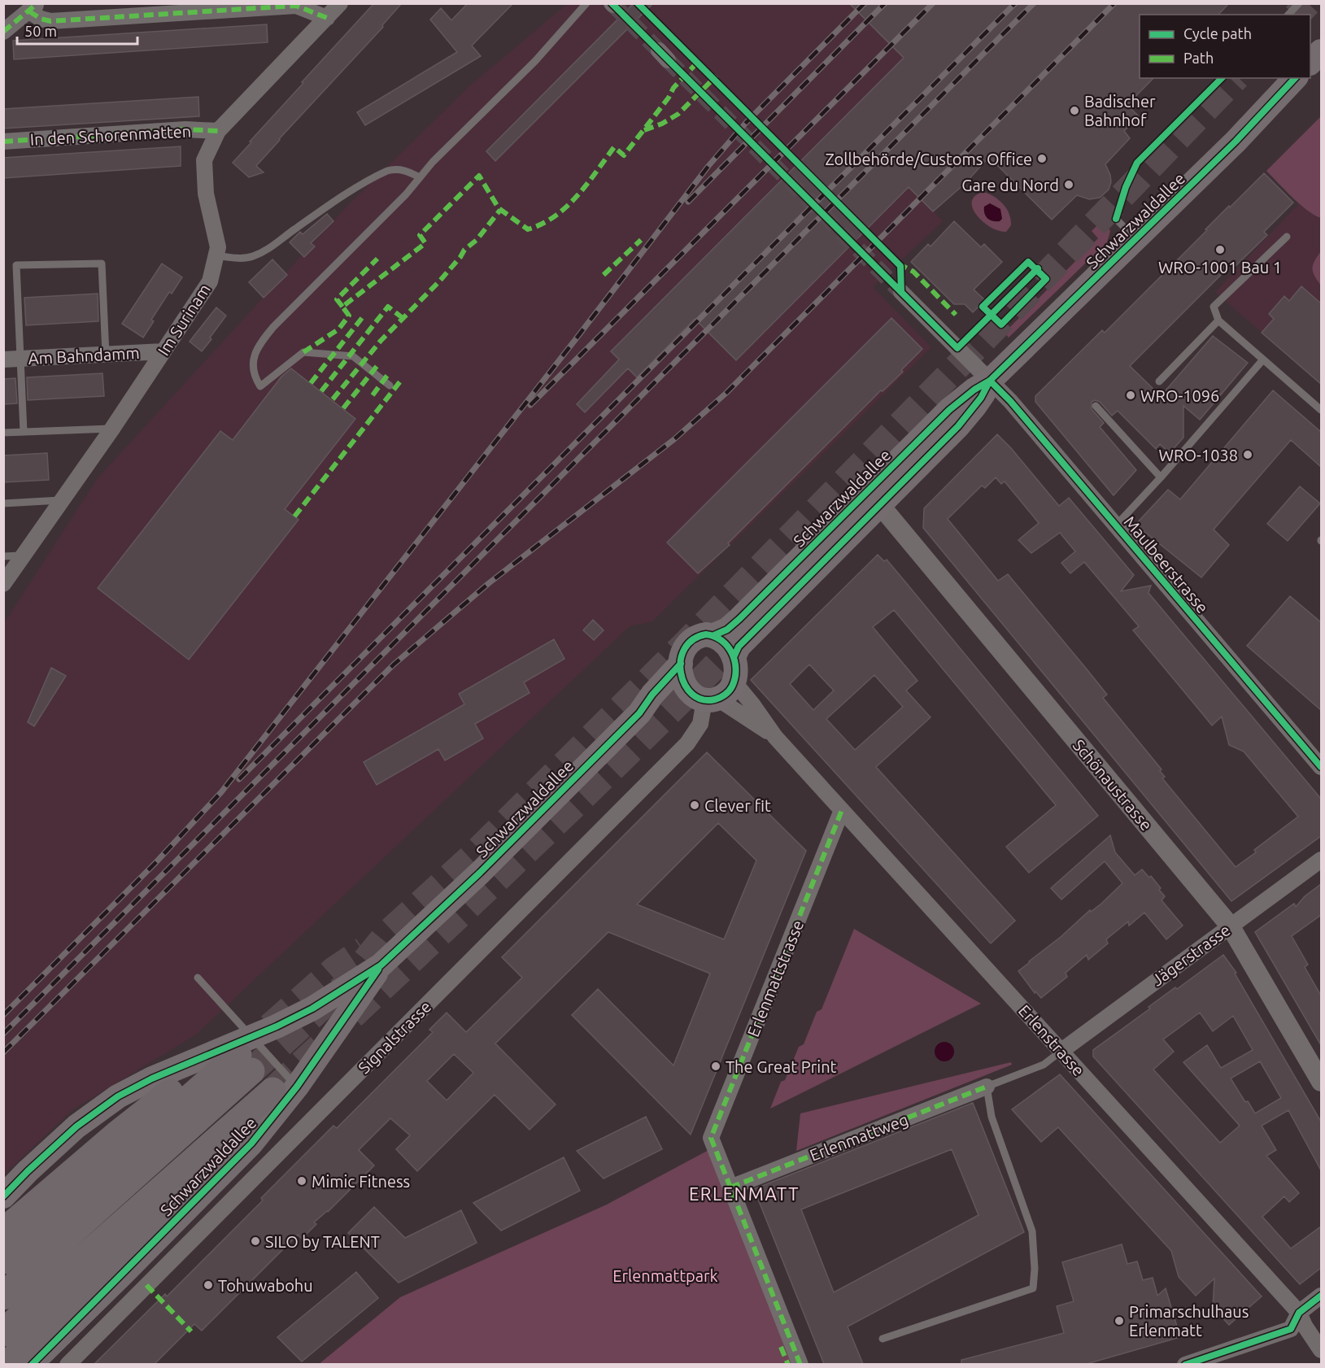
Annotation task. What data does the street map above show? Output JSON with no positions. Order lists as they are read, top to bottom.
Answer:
{
  "streets": {
    "main road": ["Schwarzwaldallee"],
    "street": [
      "In den Schorenmatten",
      "Im Surinam",
      "Am Bahndamm",
      "Maulbeerstrasse",
      "Schönaustrasse",
      "Jägerstrasse",
      "Erlenmattstrasse",
      "Signalstrasse",
      "Erlenstrasse",
      "Erlenmattweg"
    ]
  },
  "crossings": [
    ["In den Schorenmatten", "Im Surinam"],
    ["Schwarzwaldallee", "Maulbeerstrasse"],
    ["Schwarzwaldallee", "Schönaustrasse"],
    ["Schwarzwaldallee", "Signalstrasse"],
    ["Schwarzwaldallee", "Erlenstrasse"],
    ["Im Surinam", "Am Bahndamm"],
    ["Schönaustrasse", "Jägerstrasse"],
    ["Jägerstrasse", "Erlenstrasse"],
    ["Jägerstrasse", "Erlenmattweg"],
    ["Erlenmattstrasse", "Erlenstrasse"],
    ["Erlenmattstrasse", "Erlenmattweg"],
    ["Signalstrasse", "Erlenstrasse"],
    ["Erlenstrasse", "Erlenmattweg"]
  ],
  "districts": ["ERLENMATT"],
  "parks": ["Erlenmattpark"],
  "places": [
    "Badischer Bahnhof",
    "Zollbehörde/Customs Office",
    "Gare du Nord",
    "WRO-1001 Bau 1",
    "WRO-1096",
    "WRO-1038",
    "Clever fit",
    "The Great Print",
    "Mimic Fitness",
    "SILO by TALENT",
    "Tohuwabohu",
    "Primarschulhaus Erlenmatt"
  ],
  "legend": ["Cycle path", "Path"],
  "scale_bar": "50 m"
}
